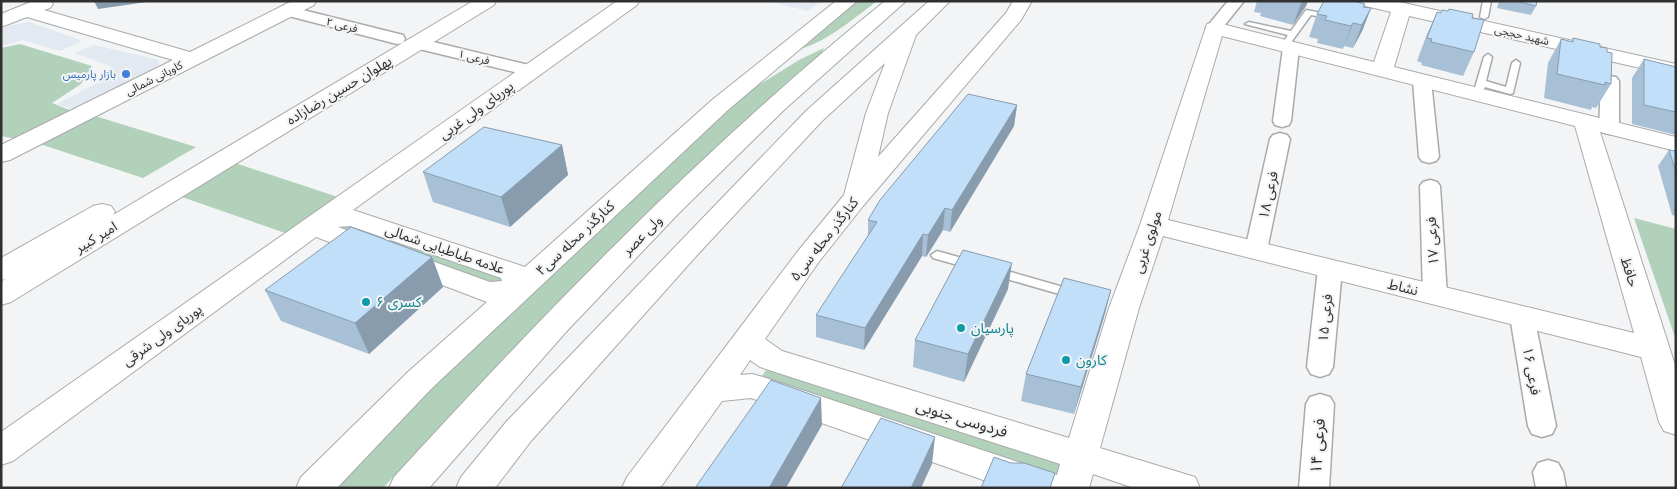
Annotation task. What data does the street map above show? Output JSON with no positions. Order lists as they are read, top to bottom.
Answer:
{
  "streets": {
    "street": [
      "فرعی ۲",
      "شهید حججی",
      "فرعی ۱",
      "کاویانی شمالی",
      "پهلوان حسین رضازاده",
      "پوریای ولی غربی",
      "فرعی ۱۸",
      "ولی عصر",
      "امیر کبیر",
      "کنارگذر محله سی۴",
      "کنارگذر محله سی۵",
      "فرعی ۱۷",
      "مولوی غربی",
      "علامه طباطبایی شمالی",
      "حافظ",
      "نشاط",
      "فرعی ۱۵",
      "پوریای ولی شرقی",
      "فرعی ۱۶",
      "فردوسی جنوبی",
      "فرعی ۱۴"
    ]
  },
  "crossings": [
    ["فرعی ۲", "فرعی ۱"],
    ["فرعی ۲", "کاویانی شمالی"],
    ["فرعی ۲", "پهلوان حسین رضازاده"],
    ["فرعی ۱", "پهلوان حسین رضازاده"],
    ["فرعی ۱", "پوریای ولی غربی"],
    ["پهلوان حسین رضازاده", "امیر کبیر"],
    ["پوریای ولی غربی", "علامه طباطبایی شمالی"],
    ["پوریای ولی غربی", "پوریای ولی شرقی"],
    ["فرعی ۱۸", "نشاط"],
    ["کنارگذر محله سی۴", "علامه طباطبایی شمالی"],
    ["کنارگذر محله سی۵", "فردوسی جنوبی"],
    ["فرعی ۱۷", "نشاط"],
    ["مولوی غربی", "نشاط"],
    ["مولوی غربی", "فردوسی جنوبی"],
    ["علامه طباطبایی شمالی", "پوریای ولی شرقی"],
    ["حافظ", "نشاط"],
    ["نشاط", "فرعی ۱۵"],
    ["نشاط", "فرعی ۱۶"]
  ],
  "places": [
    "بازار پارمیس",
    "کسری ۶",
    "پارسیان",
    "کارون"
  ]
}
